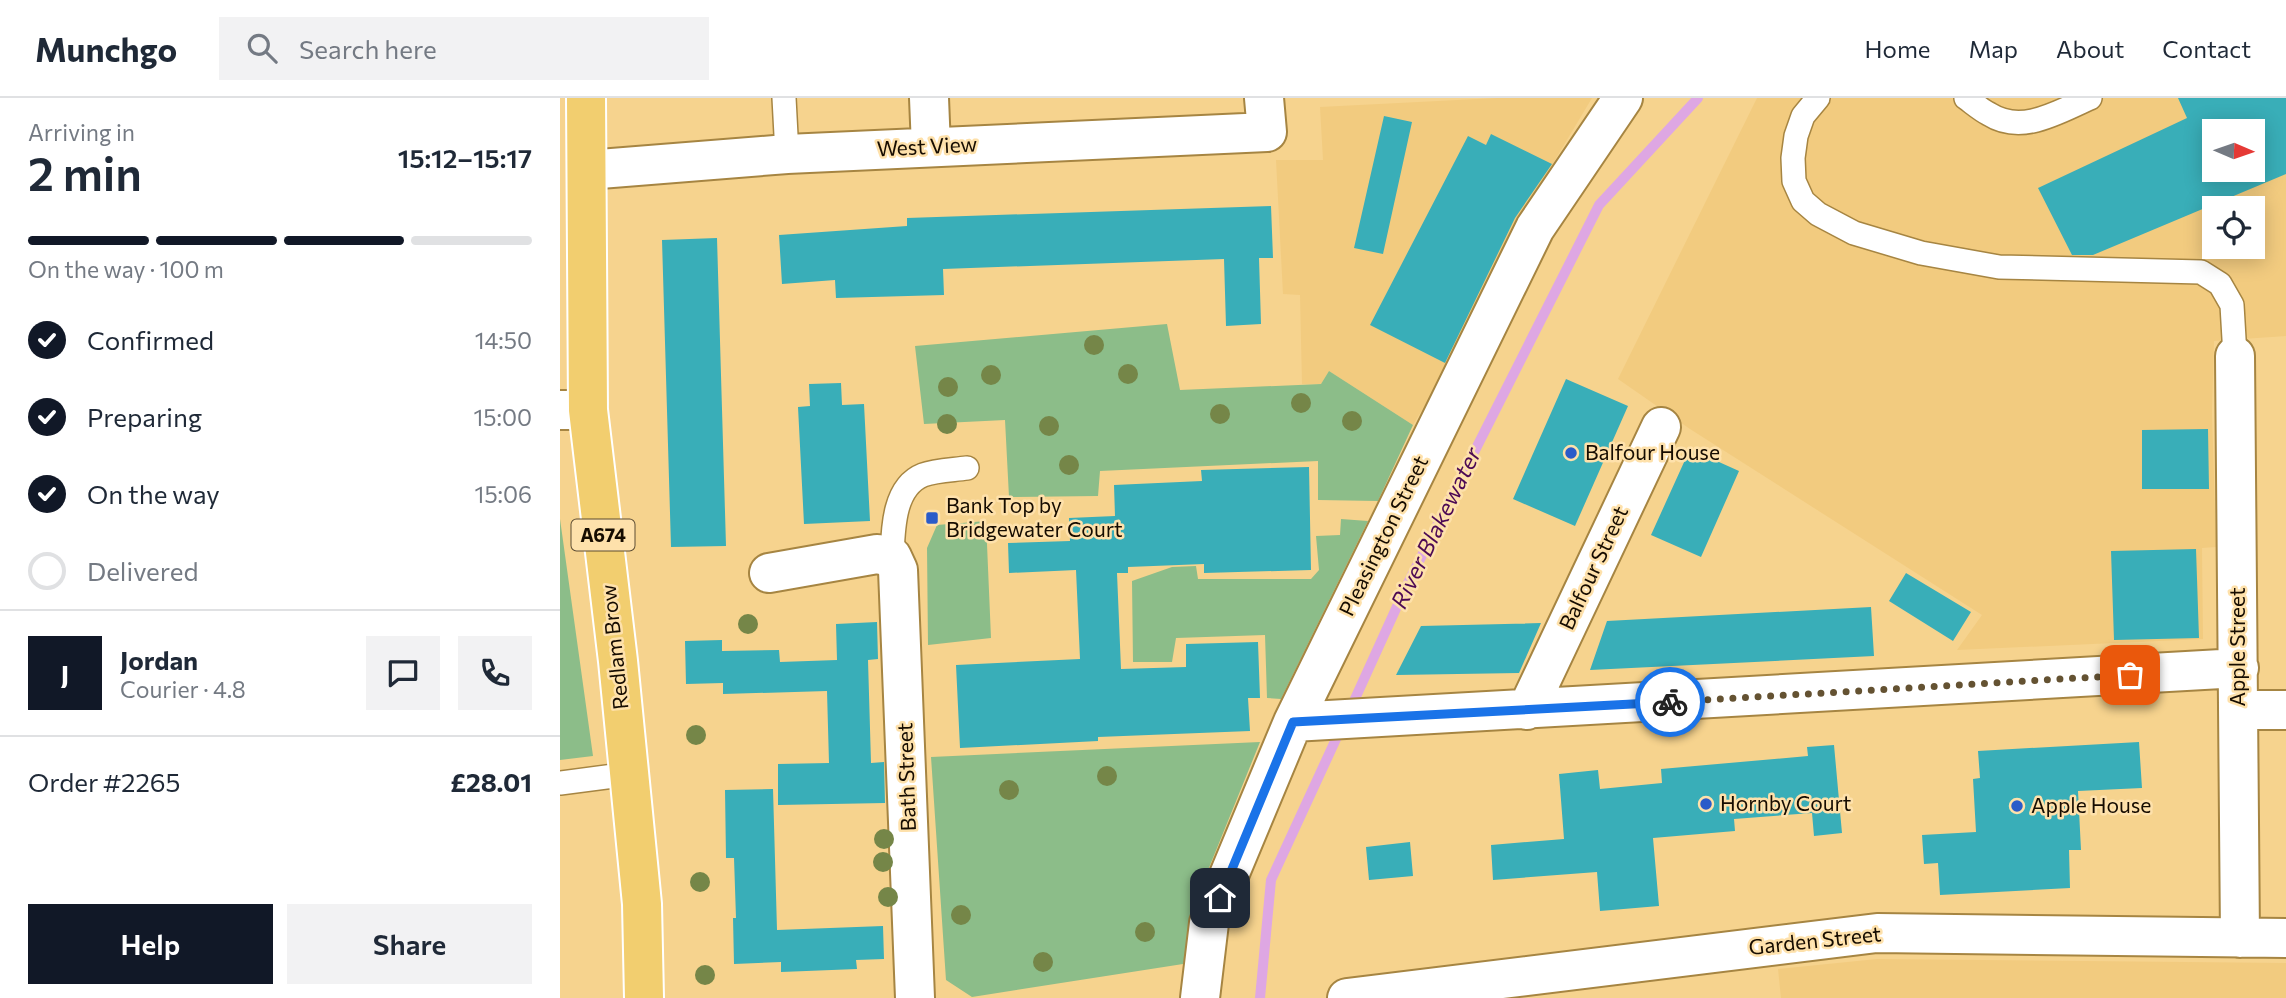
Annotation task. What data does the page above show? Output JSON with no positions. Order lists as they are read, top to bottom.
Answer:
{
  "streets": {
    "main road": ["A674", "Redlam Brow"],
    "street": [
      "West View",
      "Pleasington Street",
      "Balfour Street",
      "Apple Street",
      "Bath Street",
      "Garden Street"
    ]
  },
  "crossings": [
    ["West View", "A674"],
    ["West View", "Redlam Brow"],
    ["A674", "Redlam Brow"],
    ["Apple Street", "Garden Street"]
  ],
  "water": ["River Blakewater"],
  "places": {
    "other": ["Balfour House", "Hornby Court", "Apple House"],
    "transit": ["Bank Top by Bridgewater Court"]
  },
  "north": "right",
  "page": {
    "header": "Munchgo",
    "search": "Search here",
    "nav": [
      "Home",
      "Map",
      "About",
      "Contact"
    ],
    "heading": ["2 min", "Arriving in", "15:12–15:17"],
    "panel": [
      "Jordan",
      "Courier · 4.8",
      "Order #2265",
      "£28.01"
    ],
    "bar": "On the way · 100 m",
    "list": [
      ["Confirmed", "14:50"],
      ["Preparing", "15:00"],
      ["On the way", "15:06"],
      "Delivered"
    ],
    "round": "J",
    "buttons": ["Help", "Share"]
  }
}
